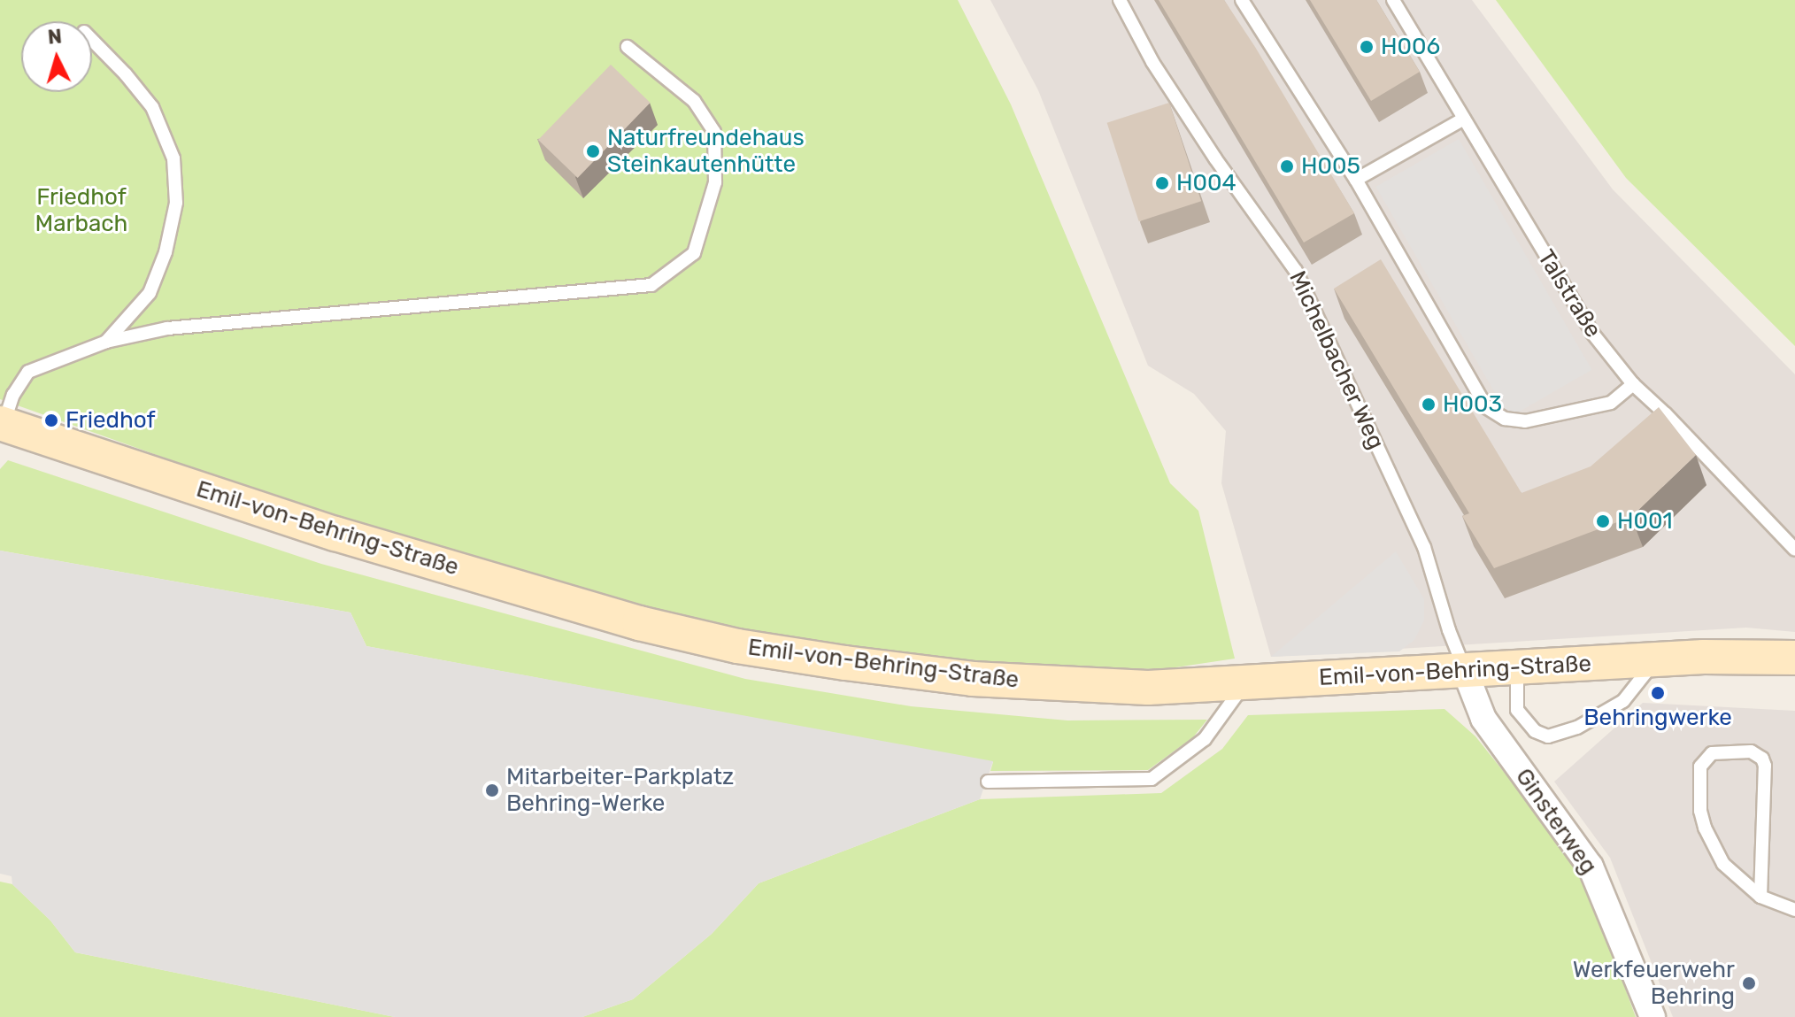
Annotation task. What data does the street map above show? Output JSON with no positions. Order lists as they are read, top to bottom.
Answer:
{
  "streets": {
    "main road": ["Emil-von-Behring-Straße"],
    "street": ["Ginsterweg"],
    "lane": ["Talstraße", "Michelbacher Weg"]
  },
  "crossings": [
    ["Michelbacher Weg", "Emil-von-Behring-Straße"],
    ["Michelbacher Weg", "Ginsterweg"],
    ["Emil-von-Behring-Straße", "Ginsterweg"]
  ],
  "parks": ["Friedhof Marbach"],
  "places": [
    "H006",
    "Naturfreundehaus Steinkautenhütte",
    "H005",
    "H004",
    "H003",
    "Friedhof",
    "H001",
    "Behringwerke",
    "Mitarbeiter-Parkplatz Behring-Werke",
    "Werkfeuerwehr Behring"
  ],
  "north": "top"
}
